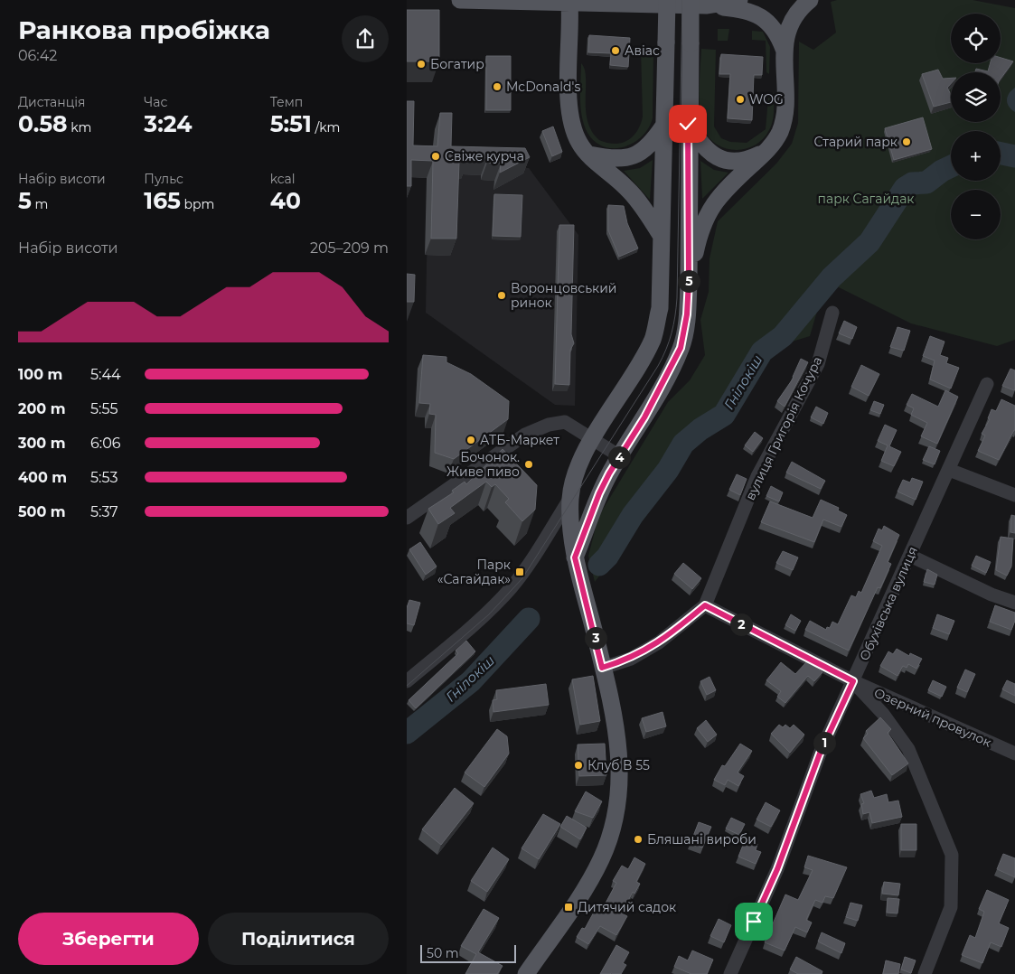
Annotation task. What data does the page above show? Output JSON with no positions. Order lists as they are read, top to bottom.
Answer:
{
  "streets": {
    "street": ["вулиця Григорія Кочура", "Обухівська вулиця", "Озерний провулок"]
  },
  "crossings": [
    ["вулиця Григорія Кочура", "Озерний провулок"],
    ["Обухівська вулиця", "Озерний провулок"]
  ],
  "water": ["Гнілокіш"],
  "parks": ["парк Сагайдак"],
  "places": {
    "other": [
      "Авіас",
      "Богатир",
      "McDonald's",
      "WOG",
      "Старий парк",
      "Свіже курча",
      "Воронцовський ринок",
      "АТБ-Маркет",
      "Бочонок. Живе пиво",
      "Клуб В 55",
      "Бляшані вироби"
    ],
    "transit": ["Парк «Сагайдак»", "Дитячий садок"]
  },
  "scale_bar": "50 m",
  "page": {
    "heading": ["Ранкова пробіжка", "06:42"],
    "map_buttons": ["+", "−"],
    "stats": [
      ["Дистанція", "0.58 km"],
      ["Час", "3:24"],
      ["Темп", "5:51 /km"],
      ["Набір висоти", "5 m"],
      ["Пульс", "165 bpm"],
      ["kcal", "40"]
    ],
    "chart": ["Набір висоти", "205–209 m"],
    "pins": [
      "5",
      "4",
      "2",
      "3",
      "1"
    ],
    "list": [
      {
        "name": "100 m",
        "note": "5:44"
      },
      {
        "name": "200 m",
        "note": "5:55"
      },
      {
        "name": "300 m",
        "note": "6:06"
      },
      {
        "name": "400 m",
        "note": "5:53"
      },
      {
        "name": "500 m",
        "note": "5:37"
      }
    ],
    "buttons": ["Зберегти", "Поділитися"],
    "scale": "50 m"
  }
}
